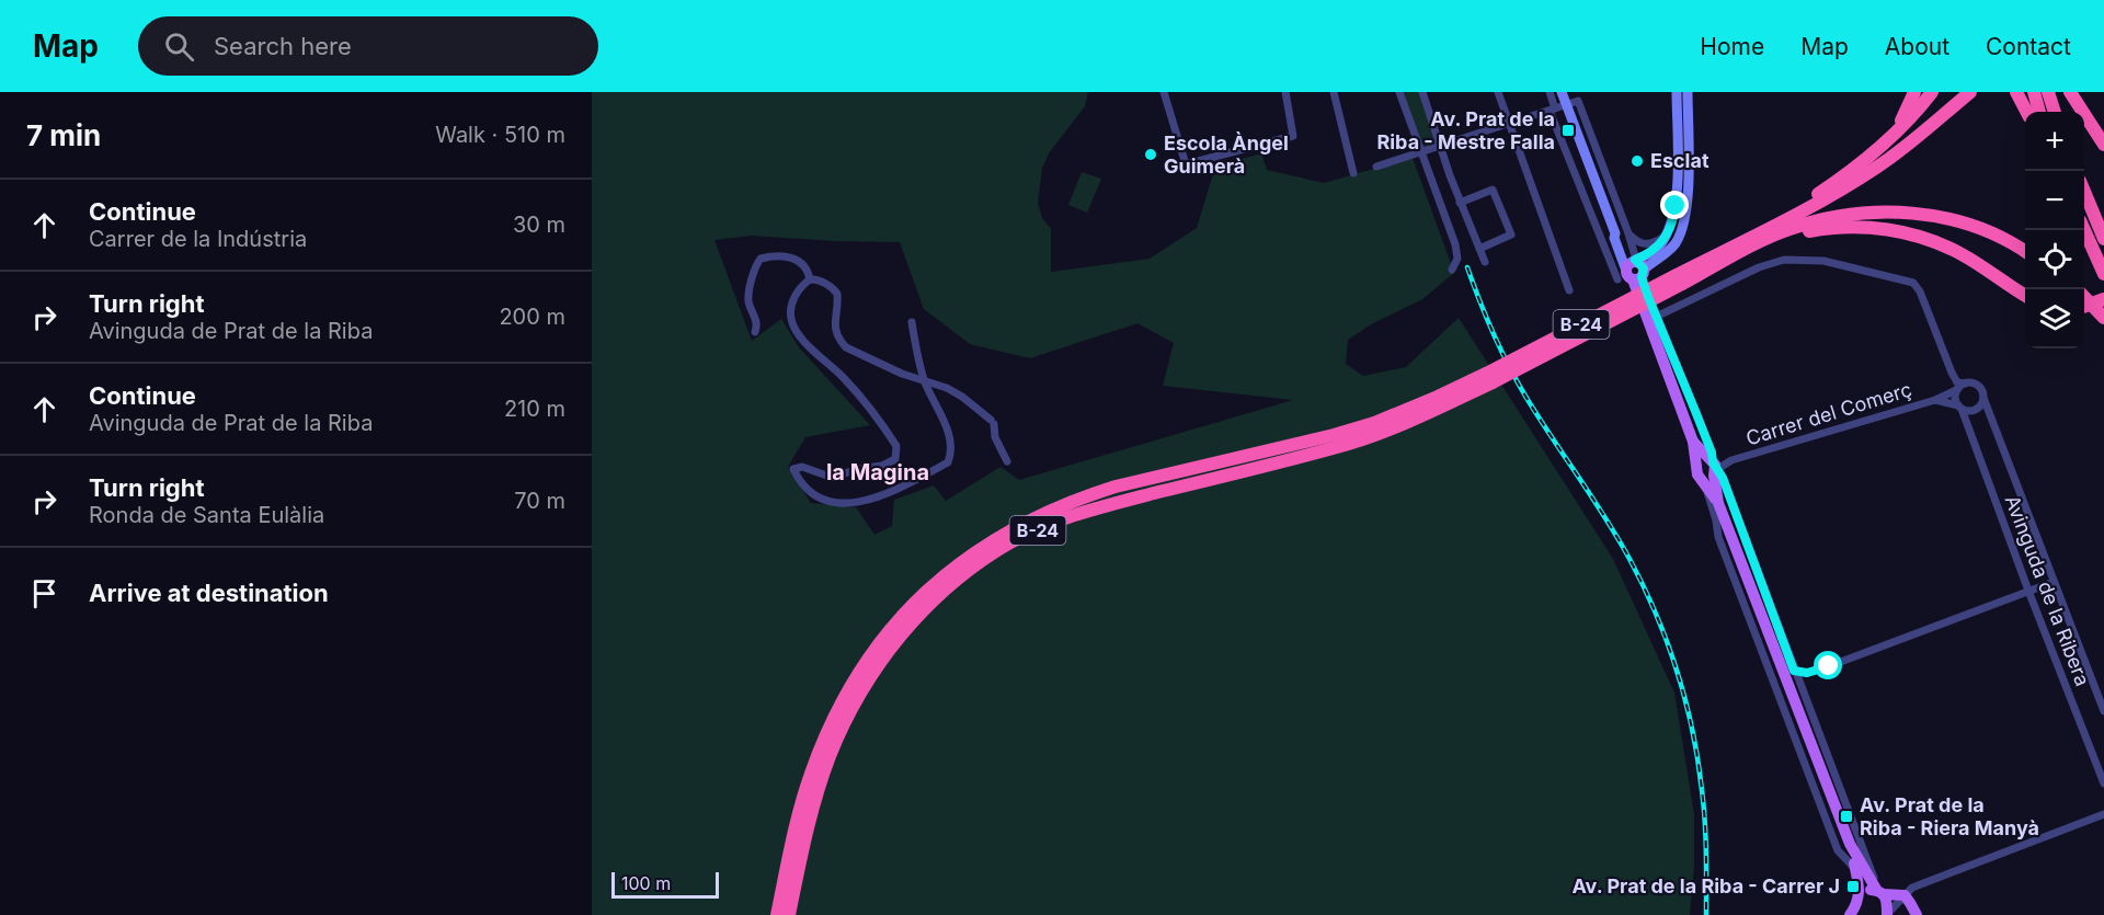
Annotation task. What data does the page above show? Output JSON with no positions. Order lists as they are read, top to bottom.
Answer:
{
  "streets": {
    "highway": ["B-24"],
    "street": ["Carrer del Comerç", "Avinguda de la Ribera"]
  },
  "crossings": [
    ["Carrer del Comerç", "Avinguda de la Ribera"]
  ],
  "districts": ["la Magina"],
  "places": {
    "transit": ["Av. Prat de la Riba - Mestre Falla", "Av. Prat de la Riba - Riera Manyà", "Av. Prat de la Riba - Carrer J"],
    "other": ["Escola Àngel Guimerà", "Esclat"]
  },
  "scale_bar": "100 m",
  "page": {
    "header": "Map",
    "search": "Search here",
    "nav": [
      "Home",
      "Map",
      "About",
      "Contact"
    ],
    "heading": ["7 min", "Walk · 510 m"],
    "map_buttons": ["+", "−"],
    "list": [
      ["Continue", "Carrer de la Indústria", "30 m"],
      ["Turn right", "Avinguda de Prat de la Riba", "200 m"],
      ["Continue", "Avinguda de Prat de la Riba", "210 m"],
      ["Turn right", "Ronda de Santa Eulàlia", "70 m"],
      "Arrive at destination"
    ],
    "scale": "100 m"
  }
}
